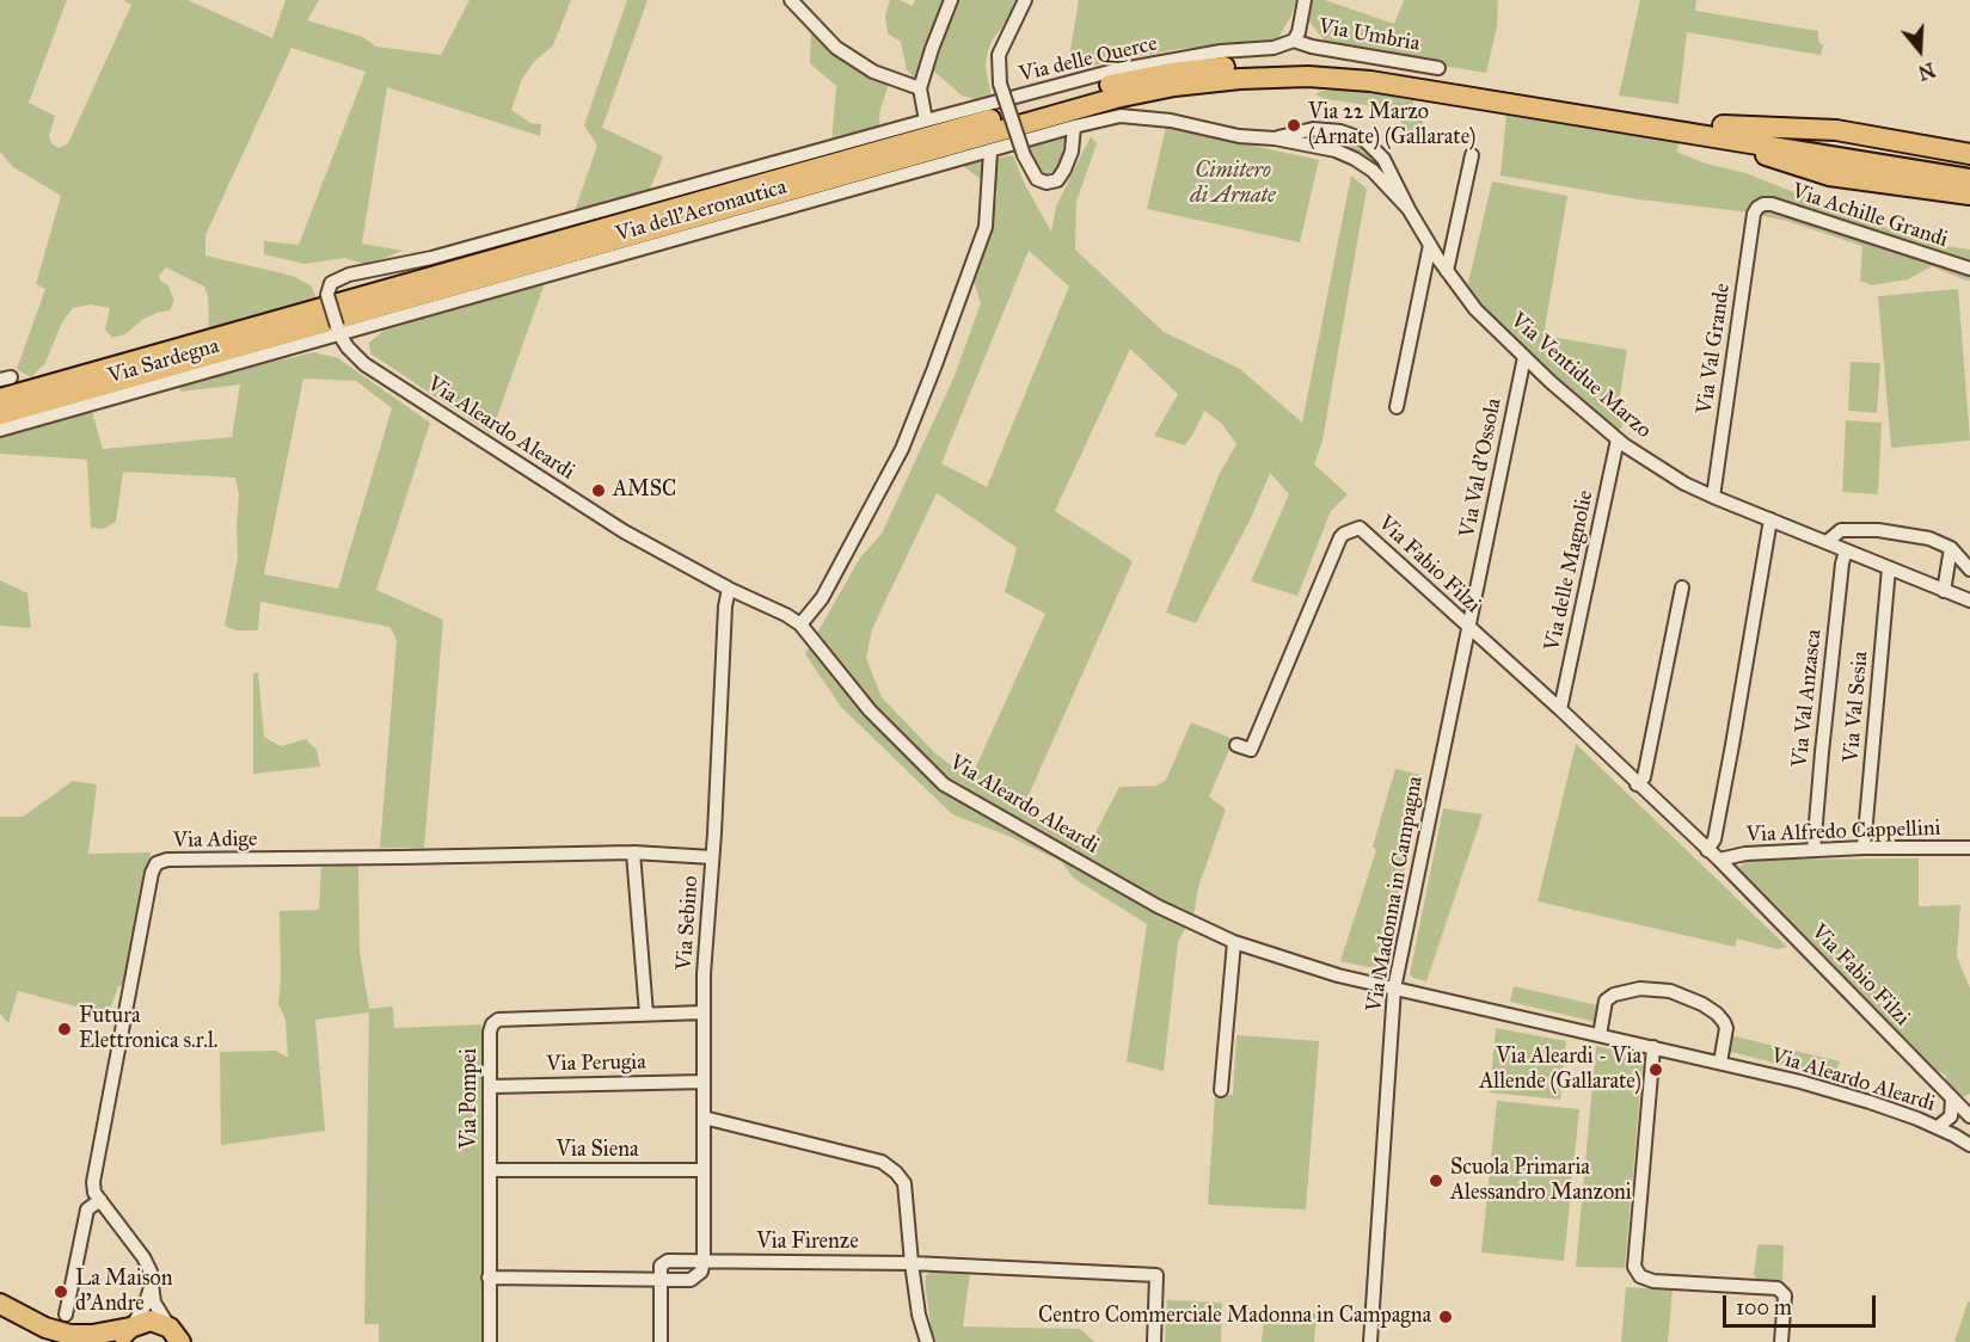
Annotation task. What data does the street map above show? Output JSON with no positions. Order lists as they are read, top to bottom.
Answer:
{
  "streets": {
    "street": [
      "Via Umbria",
      "Via delle Querce",
      "Via dell'Aeronautica",
      "Via Achille Grandi",
      "Via Val Grande",
      "Via Sardegna",
      "Via Ventidue Marzo",
      "Via Aleardo Aleardi",
      "Via Val d'Ossola",
      "Via Fabio Filzi",
      "Via delle Magnolie",
      "Via Val Anzasca",
      "Via Val Sesia",
      "Via Alfredo Cappellini",
      "Via Adige",
      "Via Madonna in Campagna",
      "Via Sebino",
      "Via Perugia",
      "Via Pompei",
      "Via Siena",
      "Via Firenze"
    ]
  },
  "crossings": [
    ["Via Umbria", "Via delle Querce"],
    ["Via delle Querce", "Via dell'Aeronautica"],
    ["Via delle Querce", "Via Sardegna"],
    ["Via delle Querce", "Via Aleardo Aleardi"],
    ["Via dell'Aeronautica", "Via Sardegna"],
    ["Via dell'Aeronautica", "Via Ventidue Marzo"],
    ["Via dell'Aeronautica", "Via Aleardo Aleardi"],
    ["Via Achille Grandi", "Via Val Grande"],
    ["Via Val Grande", "Via Ventidue Marzo"],
    ["Via Sardegna", "Via Aleardo Aleardi"],
    ["Via Ventidue Marzo", "Via Val d'Ossola"],
    ["Via Ventidue Marzo", "Via delle Magnolie"],
    ["Via Ventidue Marzo", "Via Val Anzasca"],
    ["Via Ventidue Marzo", "Via Val Sesia"],
    ["Via Aleardo Aleardi", "Via Madonna in Campagna"],
    ["Via Aleardo Aleardi", "Via Sebino"],
    ["Via Val d'Ossola", "Via Fabio Filzi"],
    ["Via Val d'Ossola", "Via Madonna in Campagna"],
    ["Via Fabio Filzi", "Via delle Magnolie"],
    ["Via Fabio Filzi", "Via Alfredo Cappellini"],
    ["Via Fabio Filzi", "Via Madonna in Campagna"],
    ["Via Val Anzasca", "Via Alfredo Cappellini"],
    ["Via Val Sesia", "Via Alfredo Cappellini"],
    ["Via Adige", "Via Sebino"],
    ["Via Sebino", "Via Perugia"],
    ["Via Sebino", "Via Pompei"],
    ["Via Sebino", "Via Siena"],
    ["Via Sebino", "Via Firenze"],
    ["Via Perugia", "Via Pompei"],
    ["Via Pompei", "Via Siena"]
  ],
  "parks": ["Cimitero di Arnate"],
  "places": [
    "Via 22 Marzo (Arnate) (Gallarate)",
    "AMSC",
    "Futura Elettronica s.r.l.",
    "Via Aleardi - Via Allende (Gallarate)",
    "Scuola Primaria Alessandro Manzoni",
    "La Maison d'Andre",
    "Centro Commerciale Madonna in Campagna"
  ],
  "scale_bar": "100 m",
  "north": "bottom"
}
